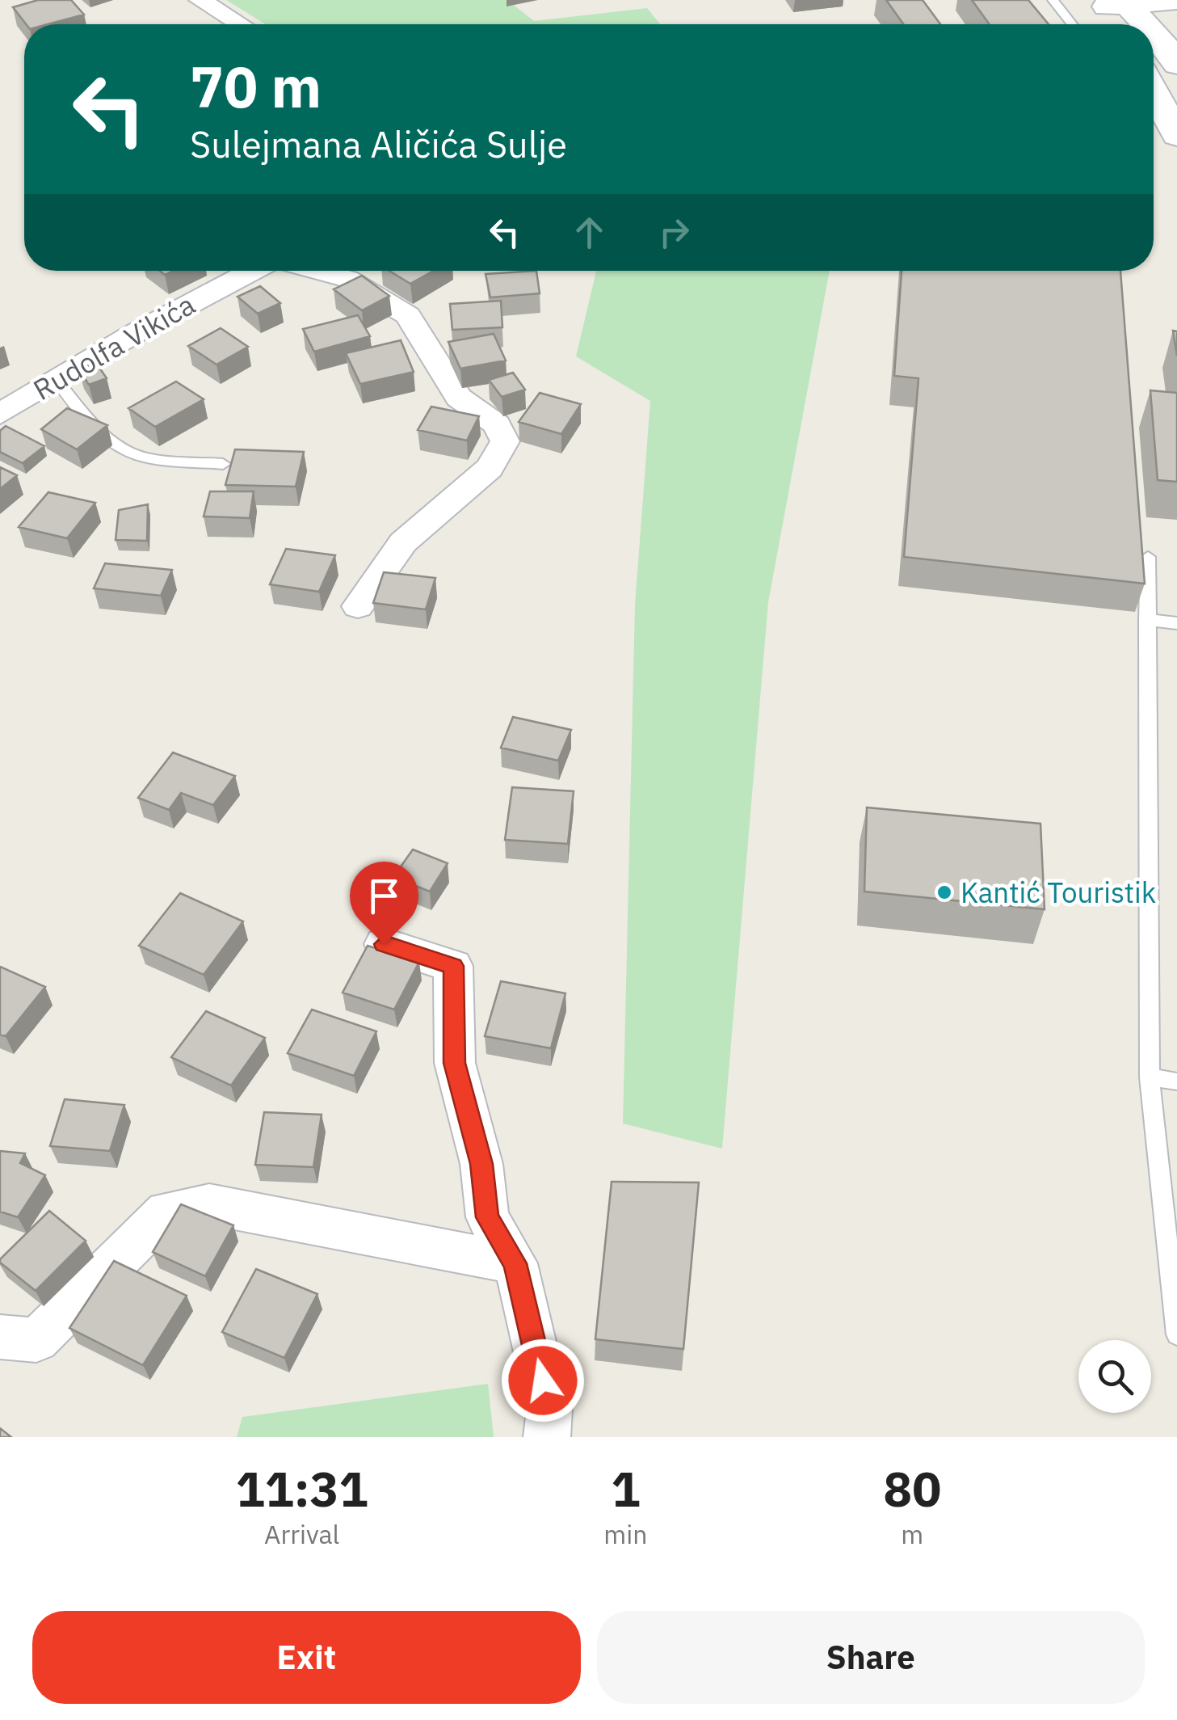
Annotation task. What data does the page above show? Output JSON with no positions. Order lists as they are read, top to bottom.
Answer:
{
  "streets": {
    "street": ["Rudolfa Vikića"]
  },
  "places": ["Kantić Touristik"],
  "page": {
    "turn": ["70 m", "Sulejmana Aličića Sulje"],
    "eta": [
      "11:31",
      "Arrival",
      "1",
      "min",
      "80",
      "m"
    ],
    "buttons": ["Exit", "Share"]
  }
}
